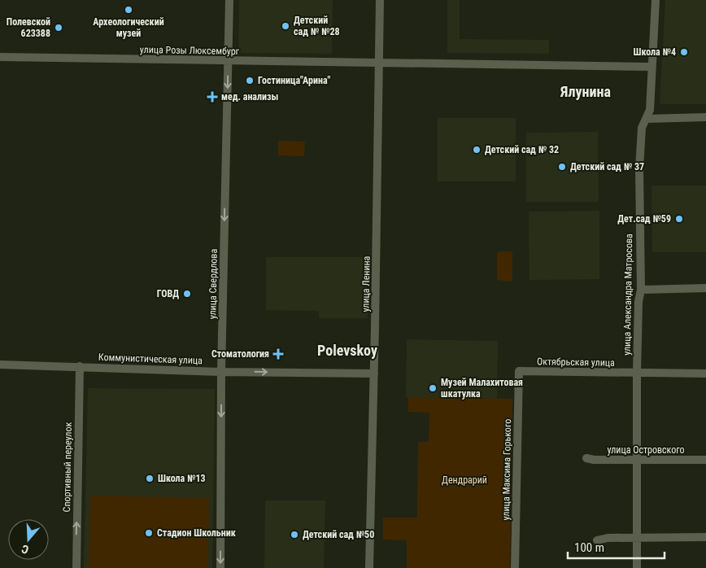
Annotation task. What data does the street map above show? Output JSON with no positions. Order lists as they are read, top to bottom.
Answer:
{
  "streets": {
    "street": [
      "улица Розы Люксембург",
      "улица Свердлова",
      "улица Ленина",
      "улица Александра Матросова",
      "Коммунистическая улица",
      "Октябрьская улица",
      "улица Островского",
      "Спортивный переулок",
      "улица Максима Горького"
    ]
  },
  "crossings": [
    ["улица Розы Люксембург", "улица Свердлова"],
    ["улица Розы Люксембург", "улица Ленина"],
    ["улица Розы Люксембург", "улица Александра Матросова"],
    ["улица Свердлова", "Коммунистическая улица"],
    ["улица Ленина", "Коммунистическая улица"],
    ["улица Александра Матросова", "Октябрьская улица"],
    ["улица Александра Матросова", "улица Островского"],
    ["Коммунистическая улица", "Спортивный переулок"],
    ["Октябрьская улица", "улица Максима Горького"]
  ],
  "one_way": ["улица Свердлова", "Коммунистическая улица", "Спортивный переулок"],
  "districts": ["Ялунина", "Polevskoy"],
  "parks": ["Дендрарий"],
  "places": {
    "other": [
      "Археологический музей",
      "Детский сад № №28",
      "Полевской 623388",
      "Школа №4",
      "Гостиница\"Арина\"",
      "Детский сад № 32",
      "Детский сад № 37",
      "Дет.сад №59",
      "ГОВД",
      "Музей Малахитовая шкатулка",
      "Школа №13",
      "Стадион Школьник",
      "Детский сад №50"
    ],
    "health": ["мед. анализы", "Стоматология"]
  },
  "scale_bar": "100 m",
  "north": "bottom"
}
